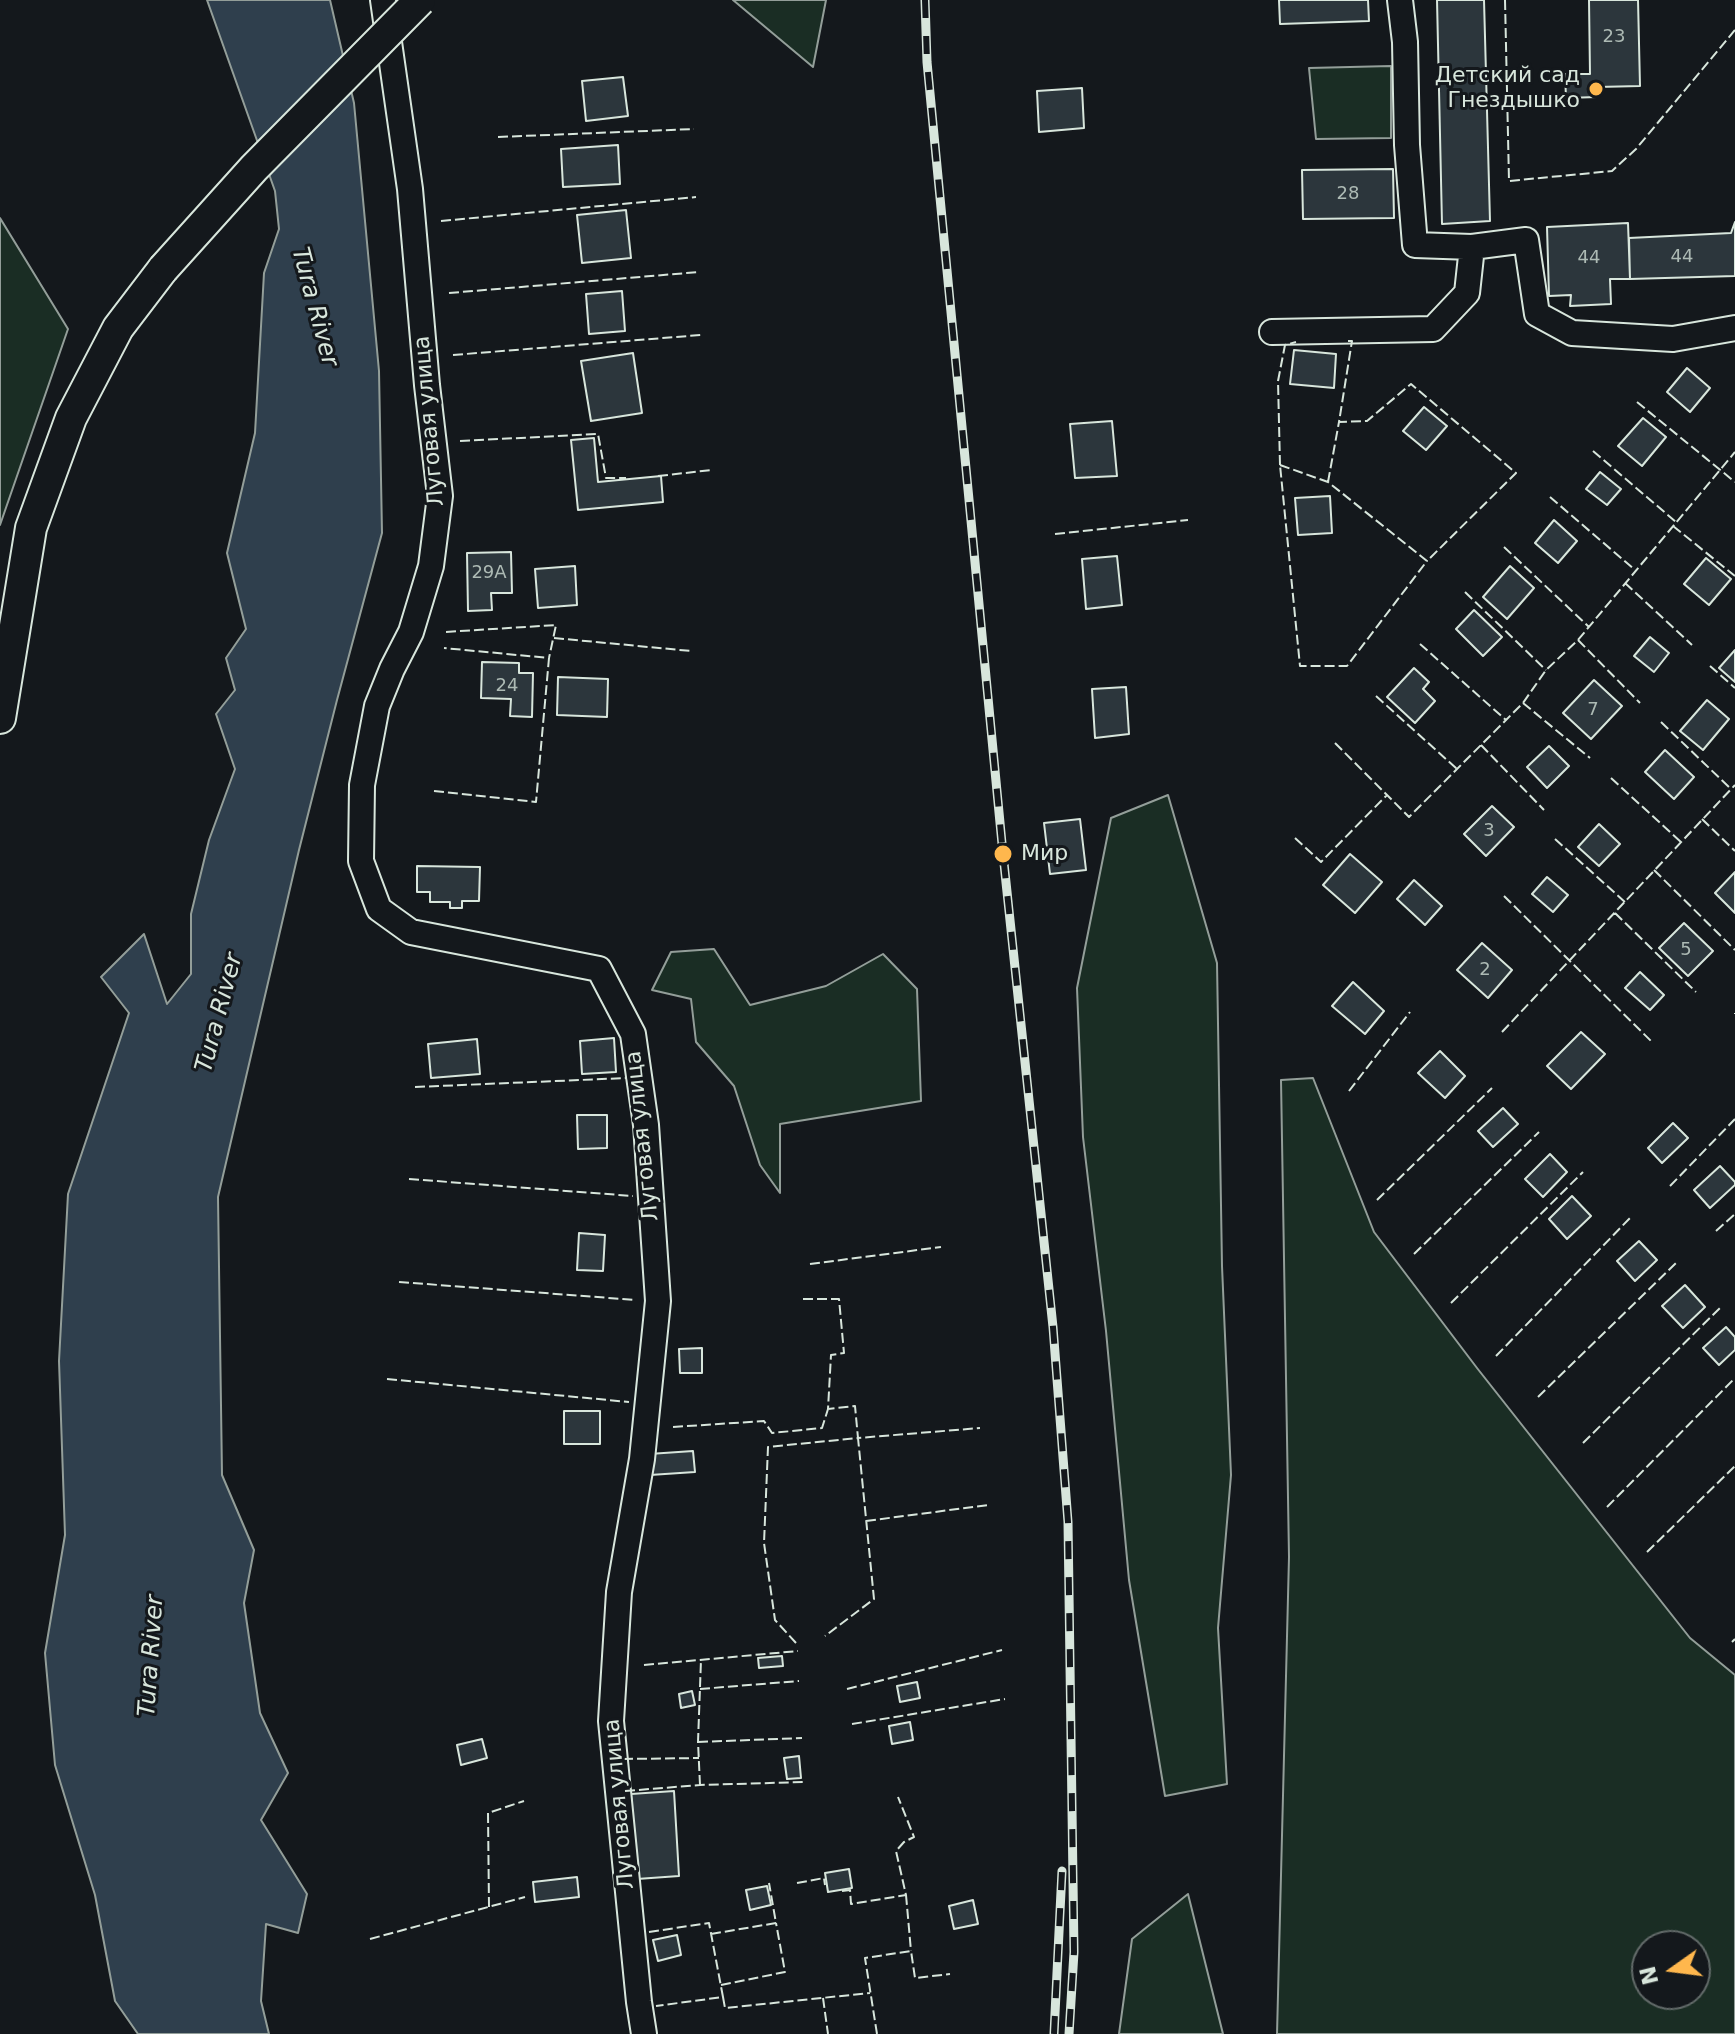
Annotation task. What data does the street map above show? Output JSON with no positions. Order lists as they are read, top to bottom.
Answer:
{
  "streets": {
    "street": ["Луговая улица"]
  },
  "water": ["Tura River"],
  "places": ["Детский сад Гнездышко", "Мир"],
  "house_numbers": [
    "23",
    "28",
    "44",
    "44",
    "29А",
    "24",
    "7",
    "3",
    "5",
    "2"
  ],
  "north": "left"
}
